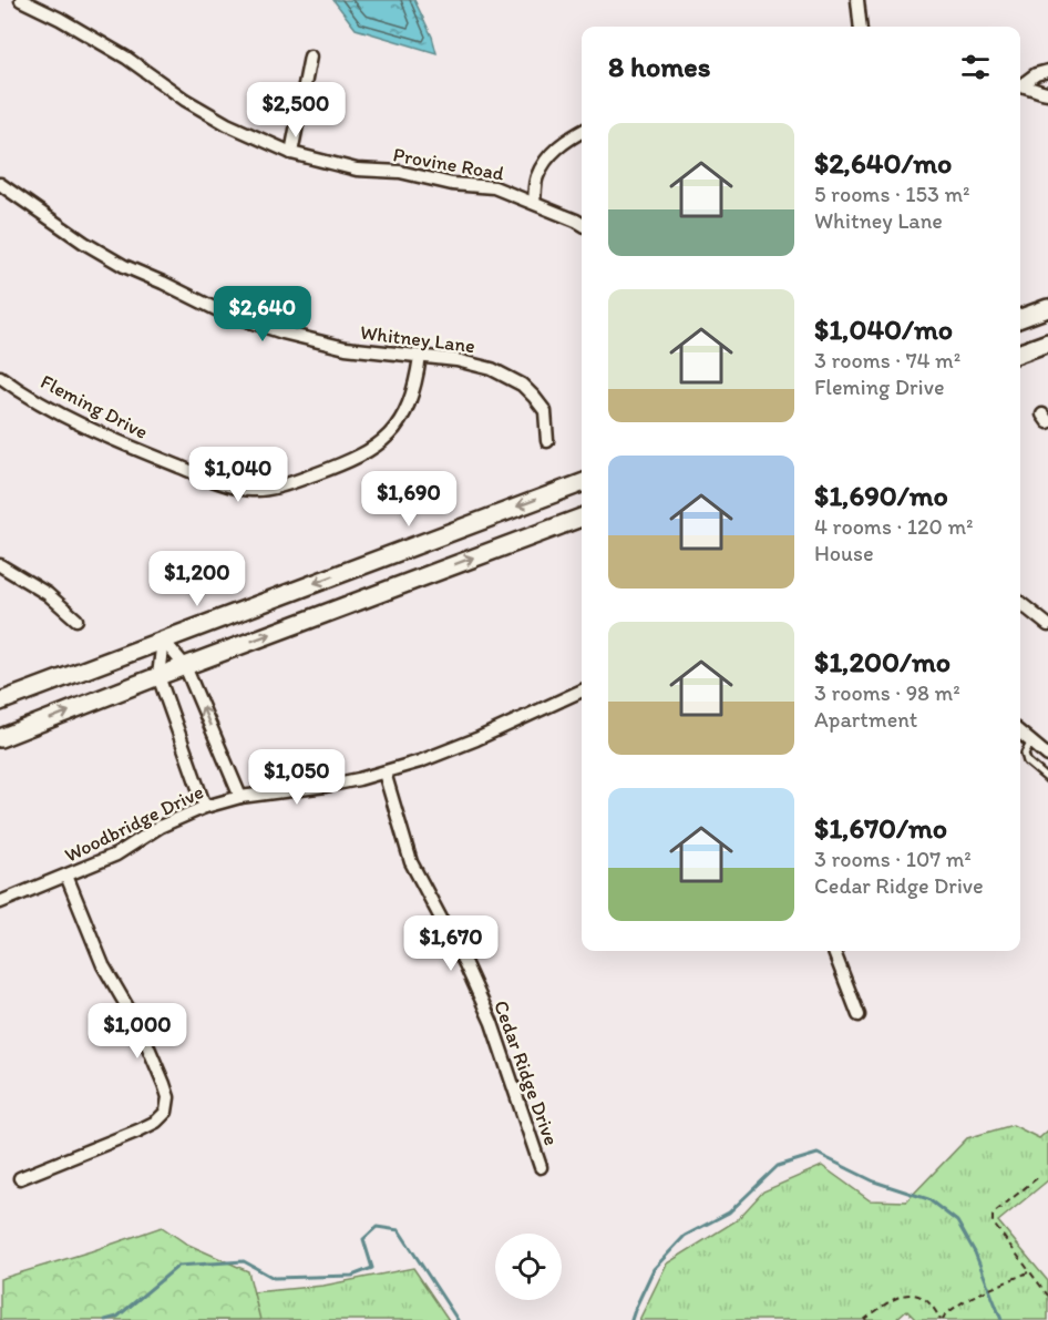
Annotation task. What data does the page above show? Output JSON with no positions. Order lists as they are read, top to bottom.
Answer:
{
  "streets": {
    "street": [
      "Provine Road",
      "Whitney Lane",
      "Fleming Drive",
      "Woodbridge Drive",
      "Cedar Ridge Drive"
    ]
  },
  "crossings": [
    ["Whitney Lane", "Fleming Drive"],
    ["Woodbridge Drive", "Cedar Ridge Drive"]
  ],
  "page": {
    "heading": "8 homes",
    "price": [
      "$2,500",
      "$2,640",
      "$1,040",
      "$1,690",
      "$1,200",
      "$1,050",
      "$1,670",
      "$1,000"
    ],
    "list": [
      {
        "name": "$2,640/mo",
        "note": "5 rooms · 153 m² · Whitney Lane"
      },
      {
        "name": "$1,040/mo",
        "note": "3 rooms · 74 m² · Fleming Drive"
      },
      {
        "name": "$1,690/mo",
        "note": "4 rooms · 120 m² · House"
      },
      {
        "name": "$1,200/mo",
        "note": "3 rooms · 98 m² · Apartment"
      },
      {
        "name": "$1,670/mo",
        "note": "3 rooms · 107 m² · Cedar Ridge Drive"
      }
    ]
  }
}
